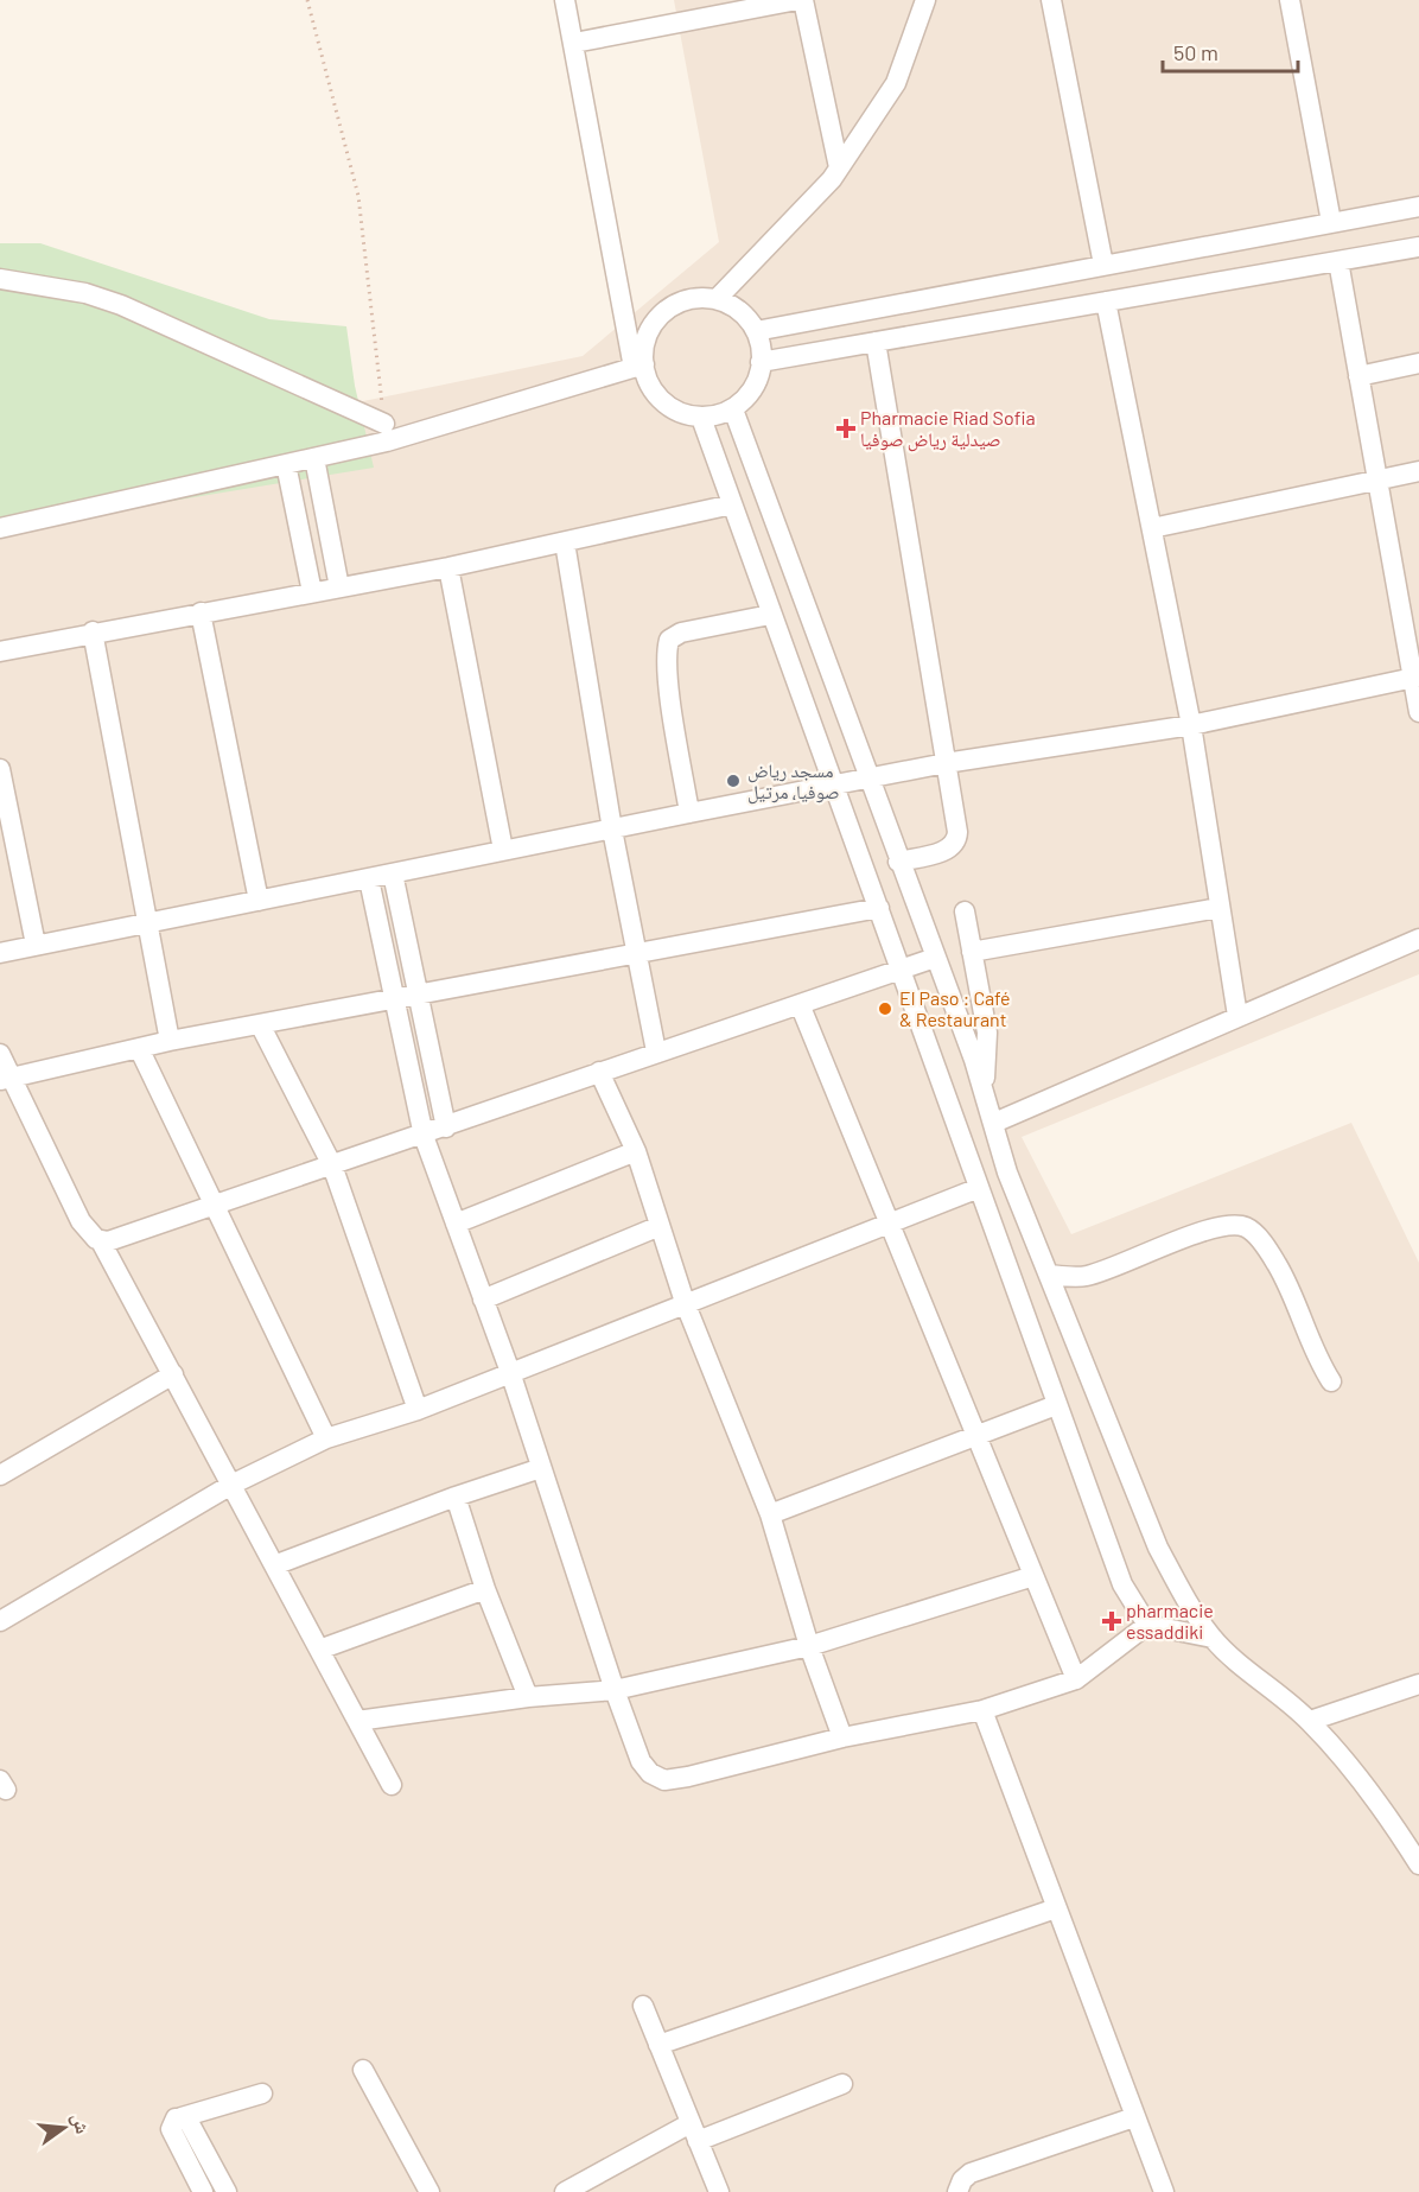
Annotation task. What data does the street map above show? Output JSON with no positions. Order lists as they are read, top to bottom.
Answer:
{
  "places": {
    "health": ["Pharmacie Riad Sofia صيدلية رياض صوفيا", "pharmacie essaddiki"],
    "other": ["مسجد رياض صوفيا، مرتیل", "El Paso : Café & Restaurant"]
  },
  "scale_bar": "50 m",
  "north": "right"
}
